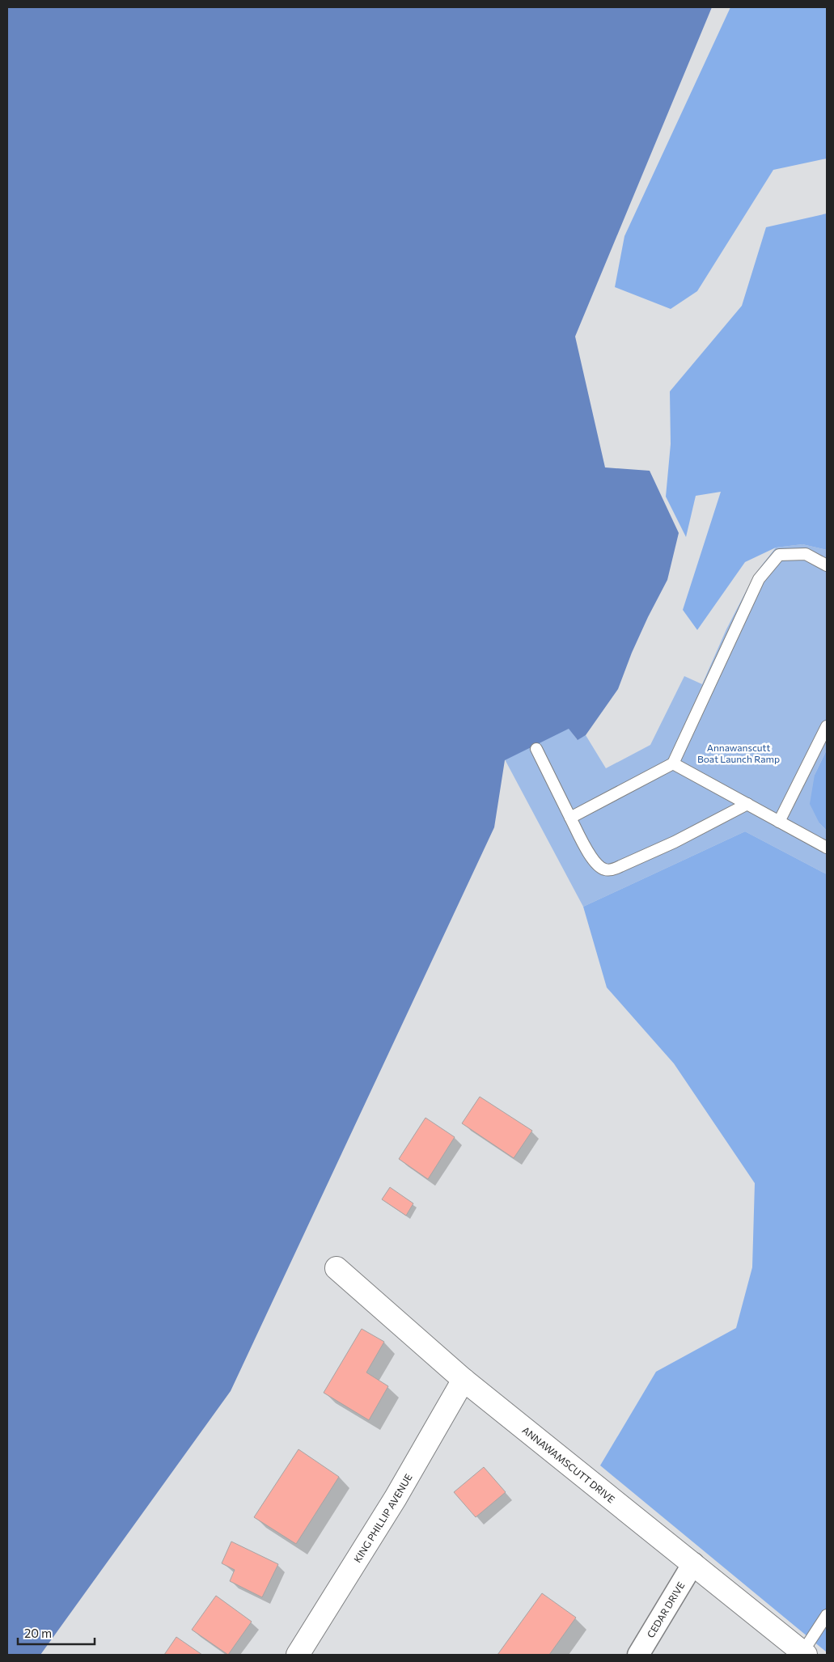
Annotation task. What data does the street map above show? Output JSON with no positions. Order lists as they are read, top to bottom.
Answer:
{
  "streets": {
    "street": ["ANNAWAMSCUTT DRIVE", "KING PHILLIP AVENUE", "CEDAR DRIVE"]
  },
  "crossings": [
    ["ANNAWAMSCUTT DRIVE", "KING PHILLIP AVENUE"],
    ["ANNAWAMSCUTT DRIVE", "CEDAR DRIVE"]
  ],
  "parks": ["Annawanscutt Boat Launch Ramp"],
  "scale_bar": "20 m"
}
